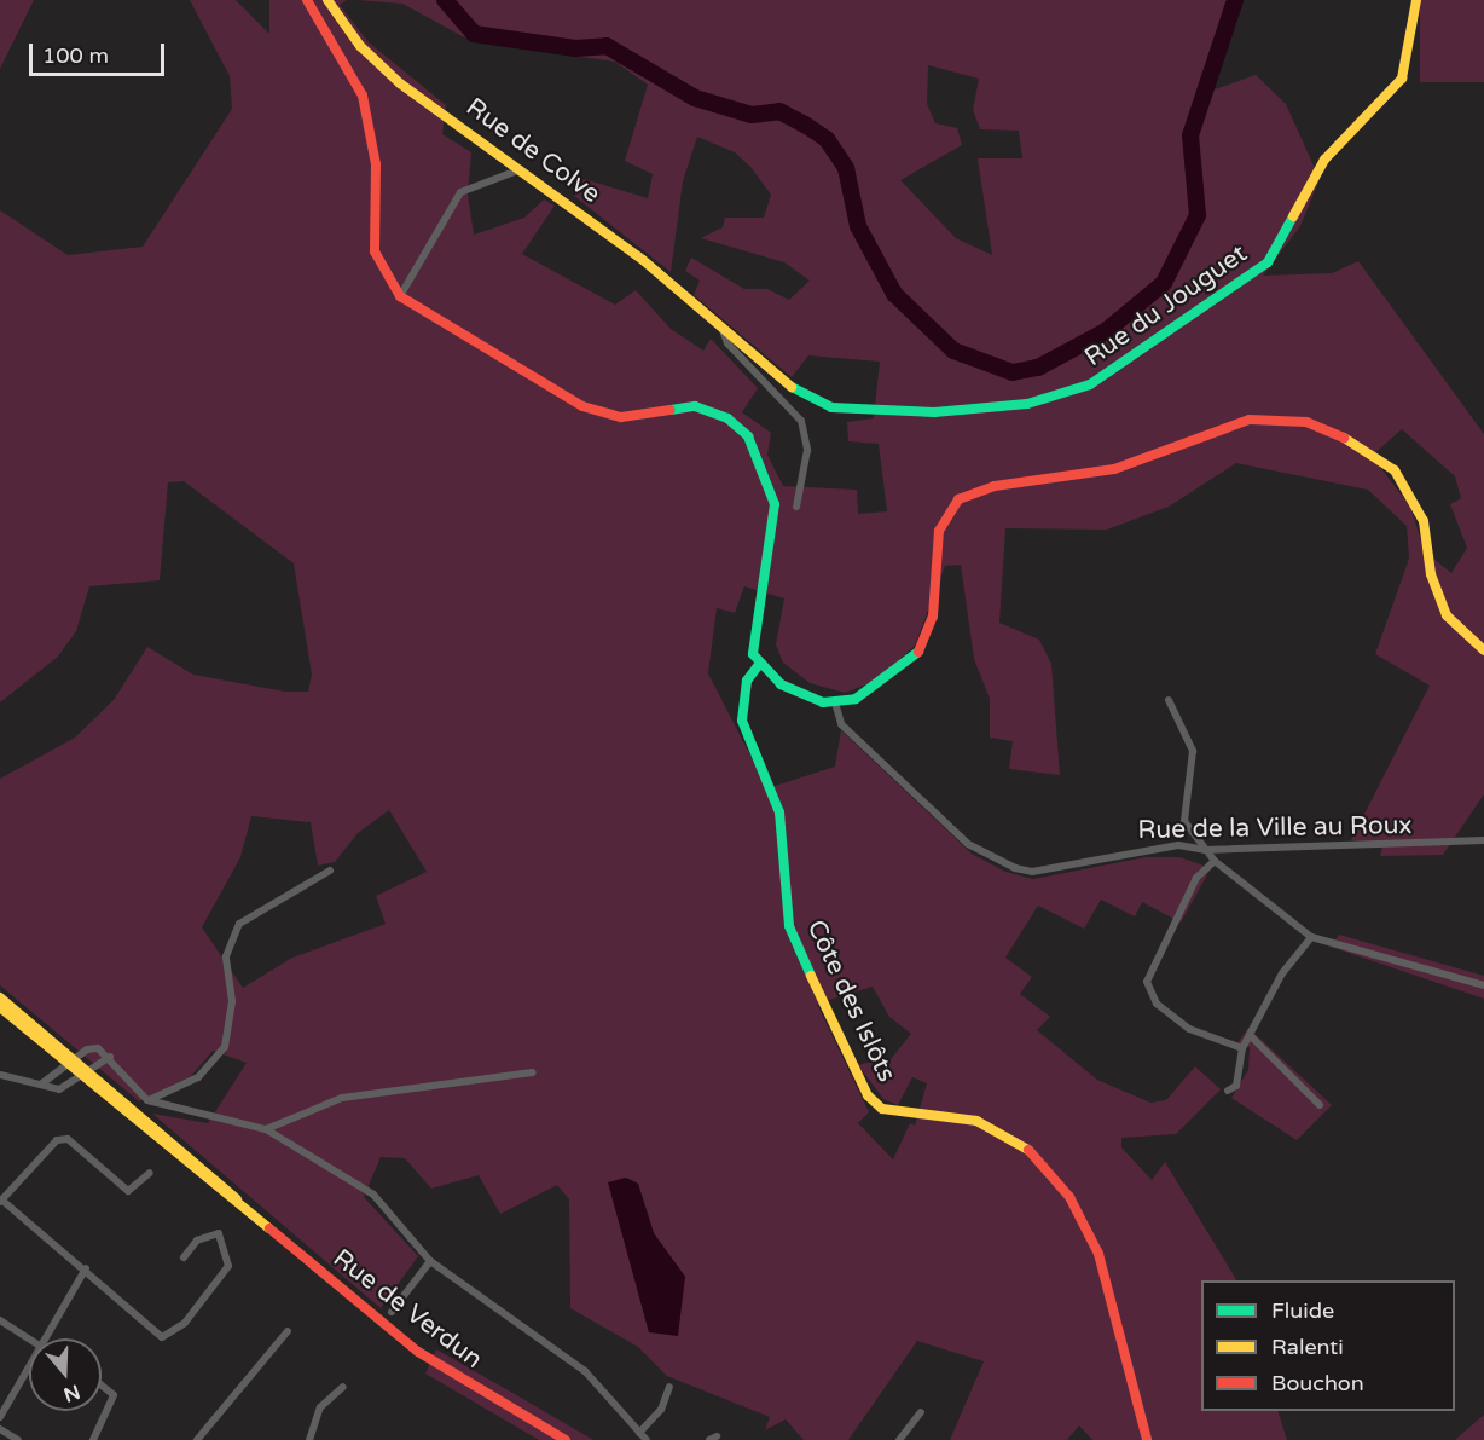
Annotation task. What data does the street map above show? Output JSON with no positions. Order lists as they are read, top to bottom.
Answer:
{
  "streets": {
    "main road": [
      "Rue de Colve",
      "Rue du Jouguet",
      "Côte des Islôts",
      "Rue de Verdun"
    ],
    "street": ["Rue de la Ville au Roux"]
  },
  "crossings": [
    ["Rue de Colve", "Rue du Jouguet"]
  ],
  "legend": ["Fluide", "Ralenti", "Bouchon"],
  "scale_bar": "100 m",
  "north": "bottom"
}
